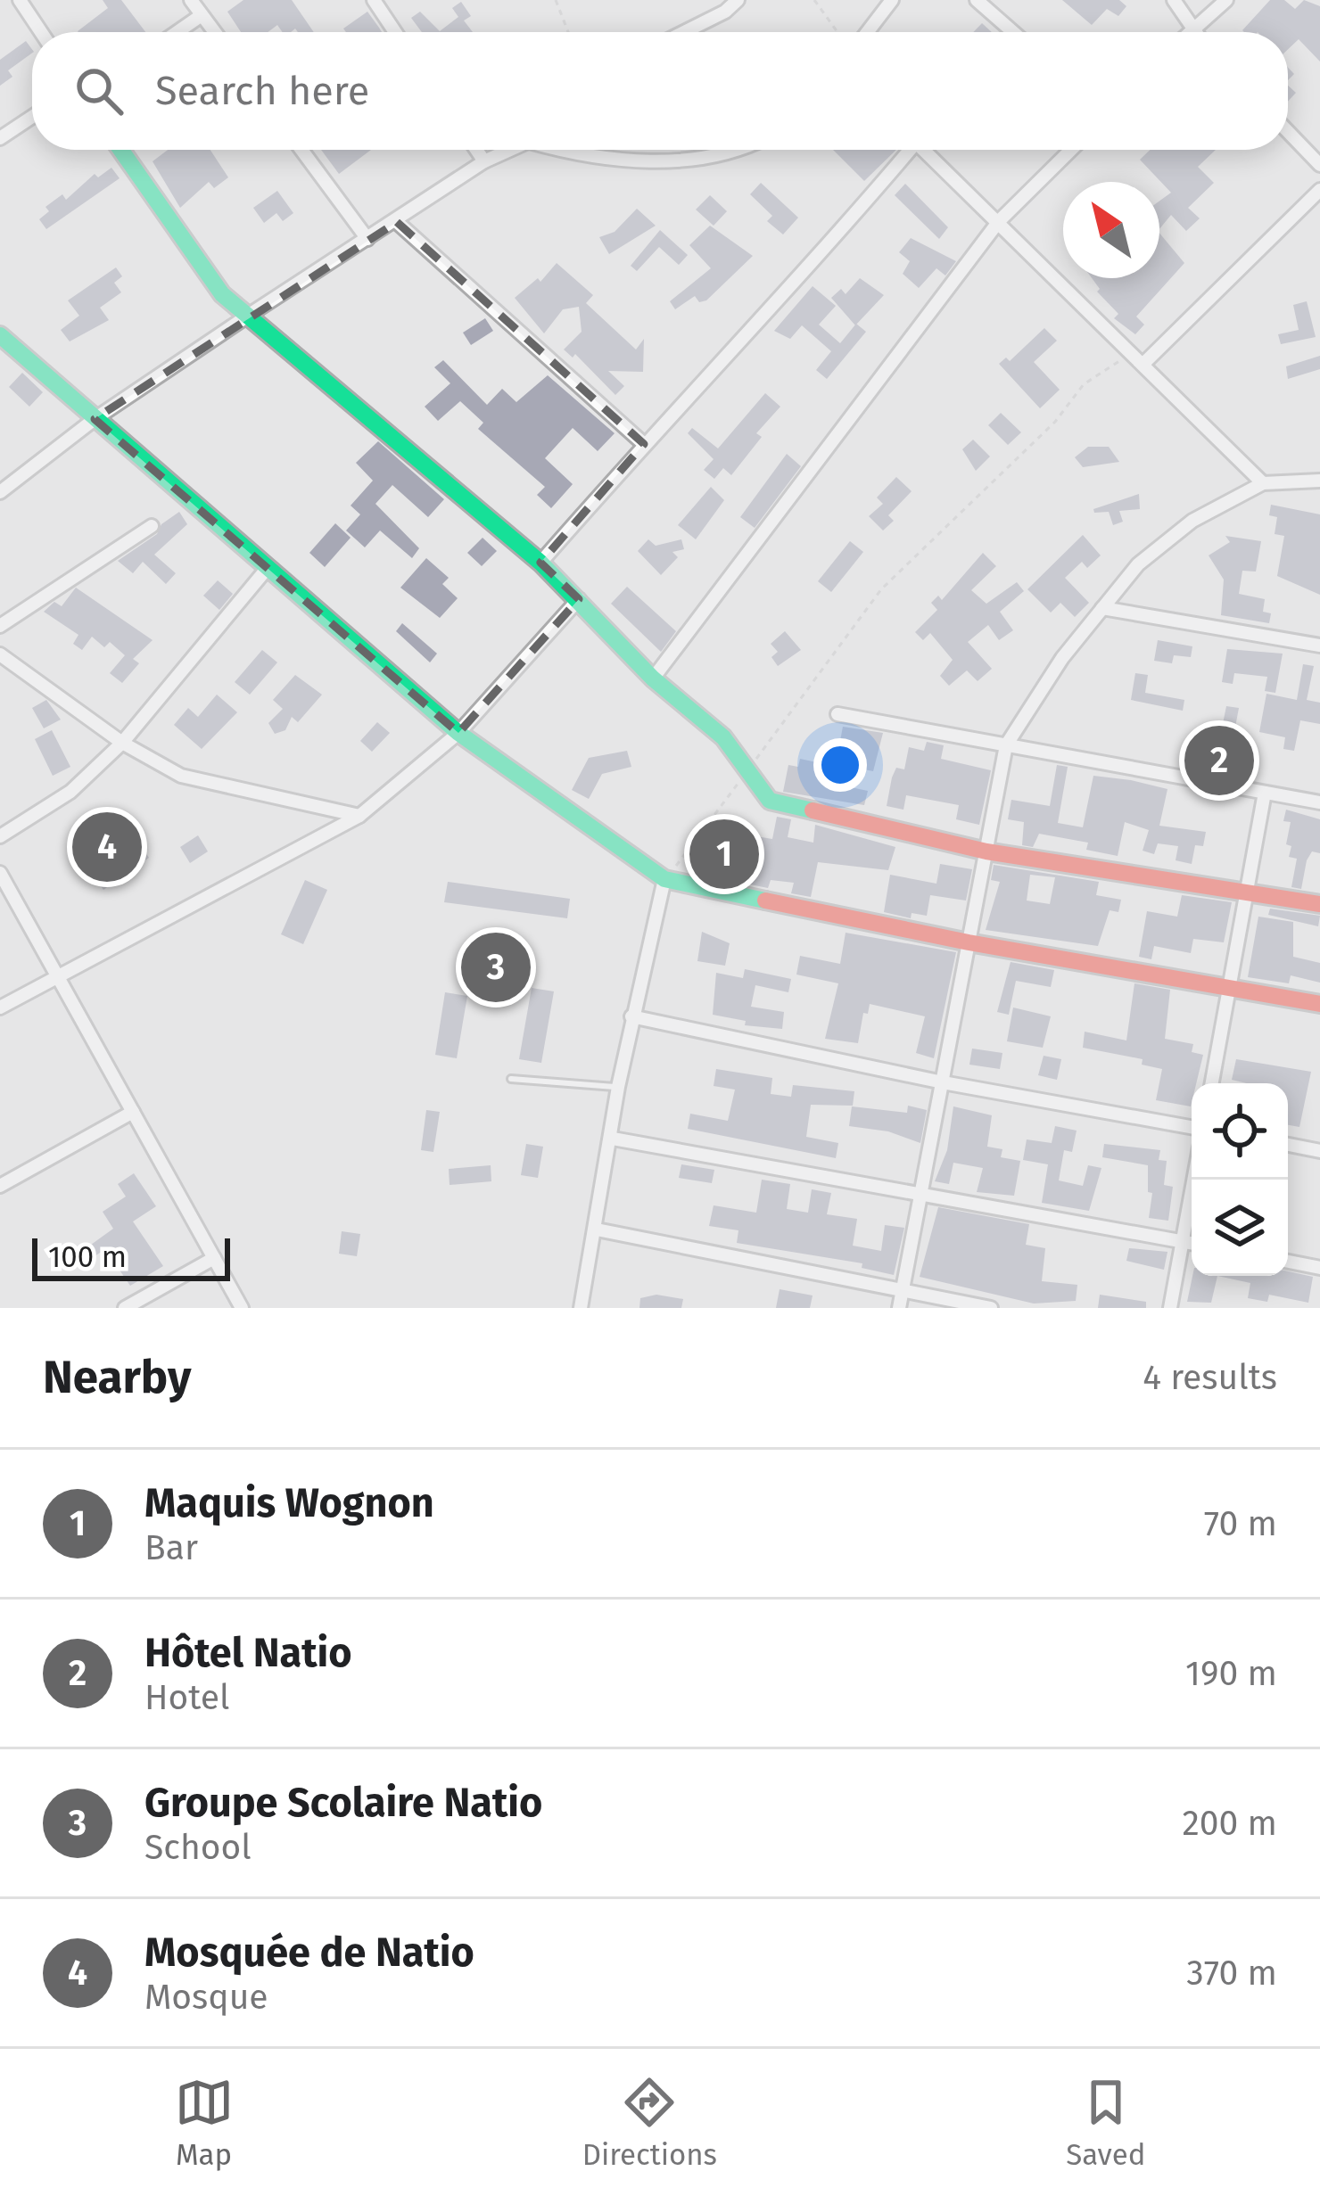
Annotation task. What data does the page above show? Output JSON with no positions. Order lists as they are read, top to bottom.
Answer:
{
  "scale_bar": "100 m",
  "north": "top left",
  "page": {
    "search": "Search here",
    "pins": [
      "2",
      "4",
      "1",
      "3"
    ],
    "scale": "100 m",
    "heading": ["Nearby", "4 results"],
    "list": [
      {
        "mark": "1",
        "name": "Maquis Wognon",
        "note": "Bar",
        "value": "70 m"
      },
      {
        "mark": "2",
        "name": "Hôtel Natio",
        "note": "Hotel",
        "value": "190 m"
      },
      {
        "mark": "3",
        "name": "Groupe Scolaire Natio",
        "note": "School",
        "value": "200 m"
      },
      {
        "mark": "4",
        "name": "Mosquée de Natio",
        "note": "Mosque",
        "value": "370 m"
      }
    ],
    "nav": ["Map", "Directions", "Saved"]
  }
}
